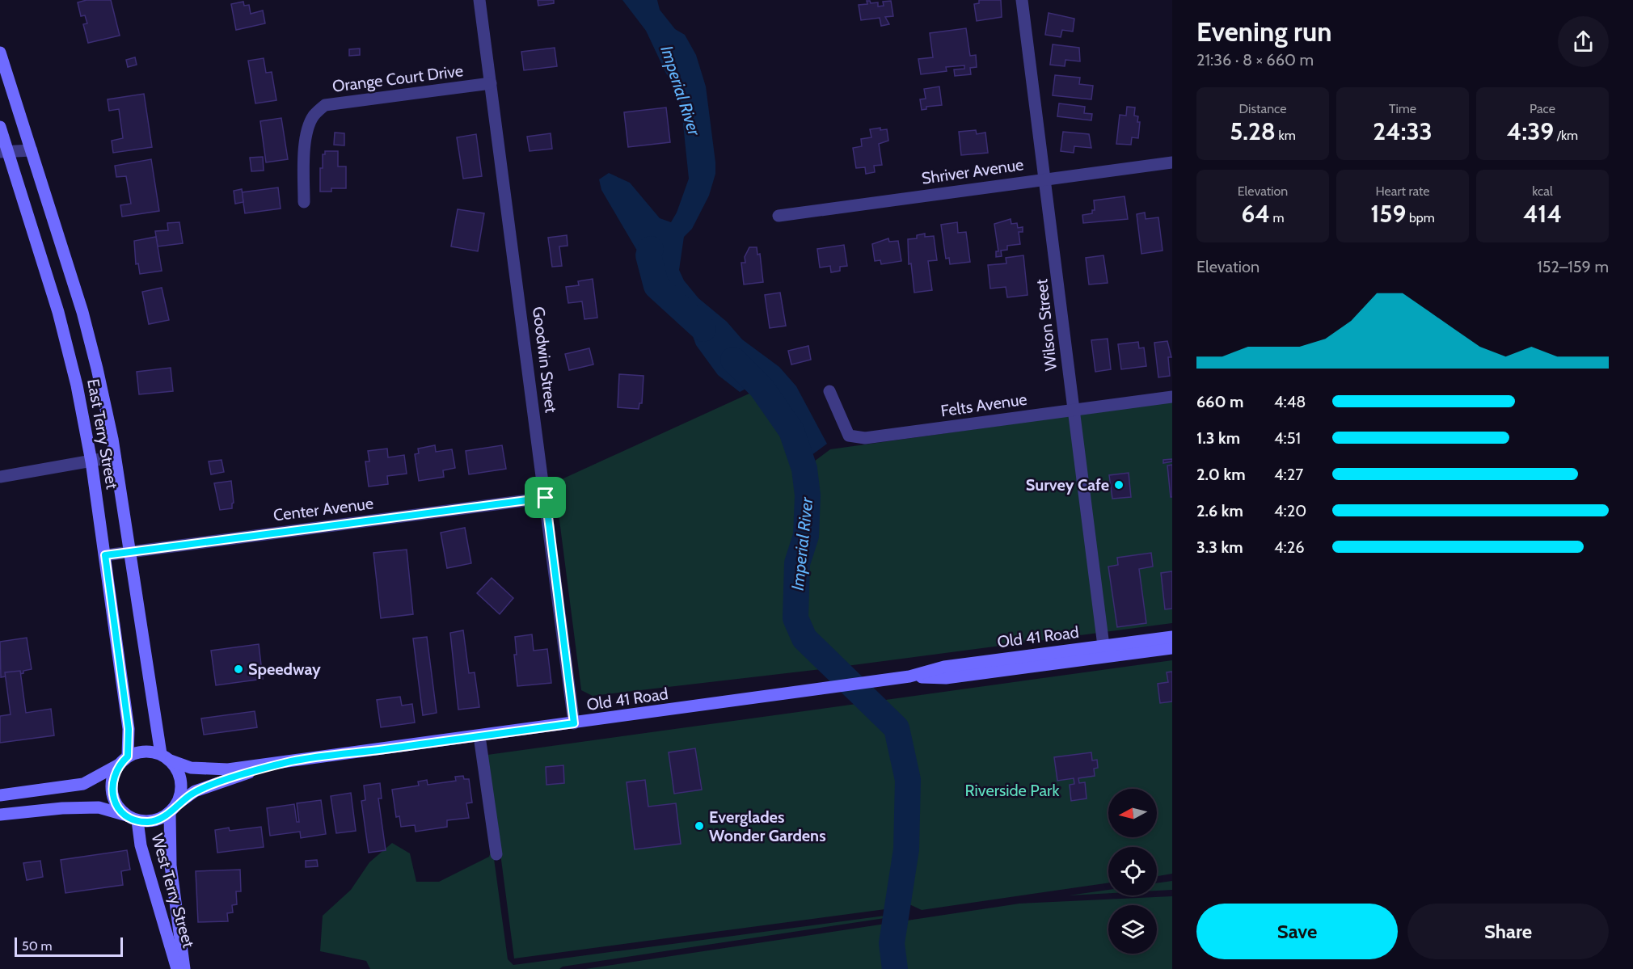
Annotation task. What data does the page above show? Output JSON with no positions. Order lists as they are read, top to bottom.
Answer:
{
  "streets": {
    "street": [
      "Orange Court Drive",
      "Shriver Avenue",
      "Wilson Street",
      "Goodwin Street",
      "Felts Avenue",
      "East Terry Street",
      "Center Avenue",
      "Old 41 Road",
      "West Terry Street"
    ]
  },
  "crossings": [
    ["Orange Court Drive", "Goodwin Street"],
    ["Shriver Avenue", "Wilson Street"],
    ["Wilson Street", "Felts Avenue"],
    ["Wilson Street", "Old 41 Road"],
    ["Goodwin Street", "Center Avenue"],
    ["Goodwin Street", "Old 41 Road"],
    ["East Terry Street", "Center Avenue"],
    ["East Terry Street", "Old 41 Road"],
    ["East Terry Street", "West Terry Street"],
    ["Old 41 Road", "West Terry Street"]
  ],
  "water": ["Imperial River"],
  "parks": ["Riverside Park"],
  "places": ["Survey Cafe", "Speedway", "Everglades Wonder Gardens"],
  "scale_bar": "50 m",
  "north": "left",
  "page": {
    "heading": ["Evening run", "21:36 · 8 × 660 m"],
    "stats": [
      ["Distance", "5.28 km"],
      ["Time", "24:33"],
      ["Pace", "4:39 /km"],
      ["Elevation", "64 m"],
      ["Heart rate", "159 bpm"],
      ["kcal", "414"]
    ],
    "chart": ["Elevation", "152–159 m"],
    "list": [
      {
        "name": "660 m",
        "note": "4:48"
      },
      {
        "name": "1.3 km",
        "note": "4:51"
      },
      {
        "name": "2.0 km",
        "note": "4:27"
      },
      {
        "name": "2.6 km",
        "note": "4:20"
      },
      {
        "name": "3.3 km",
        "note": "4:26"
      }
    ],
    "buttons": ["Save", "Share"],
    "scale": "50 m"
  }
}
